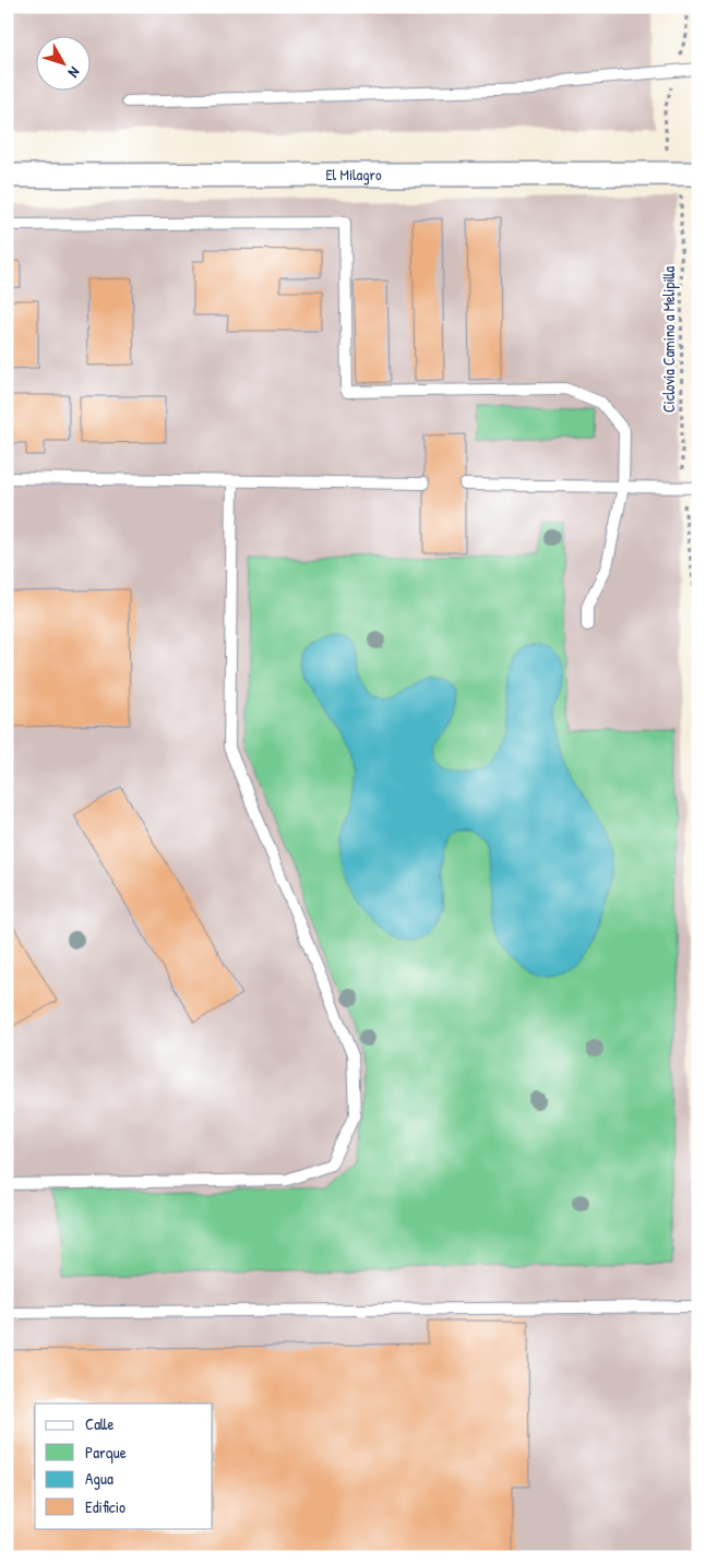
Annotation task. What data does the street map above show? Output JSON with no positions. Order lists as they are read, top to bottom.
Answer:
{
  "streets": {
    "street": ["El Milagro"],
    "path": ["Ciclovía Camino a Melipilla"]
  },
  "crossings": [
    ["El Milagro", "Ciclovía Camino a Melipilla"]
  ],
  "legend": [
    "Calle",
    "Parque",
    "Agua",
    "Edificio"
  ],
  "north": "bottom right"
}
